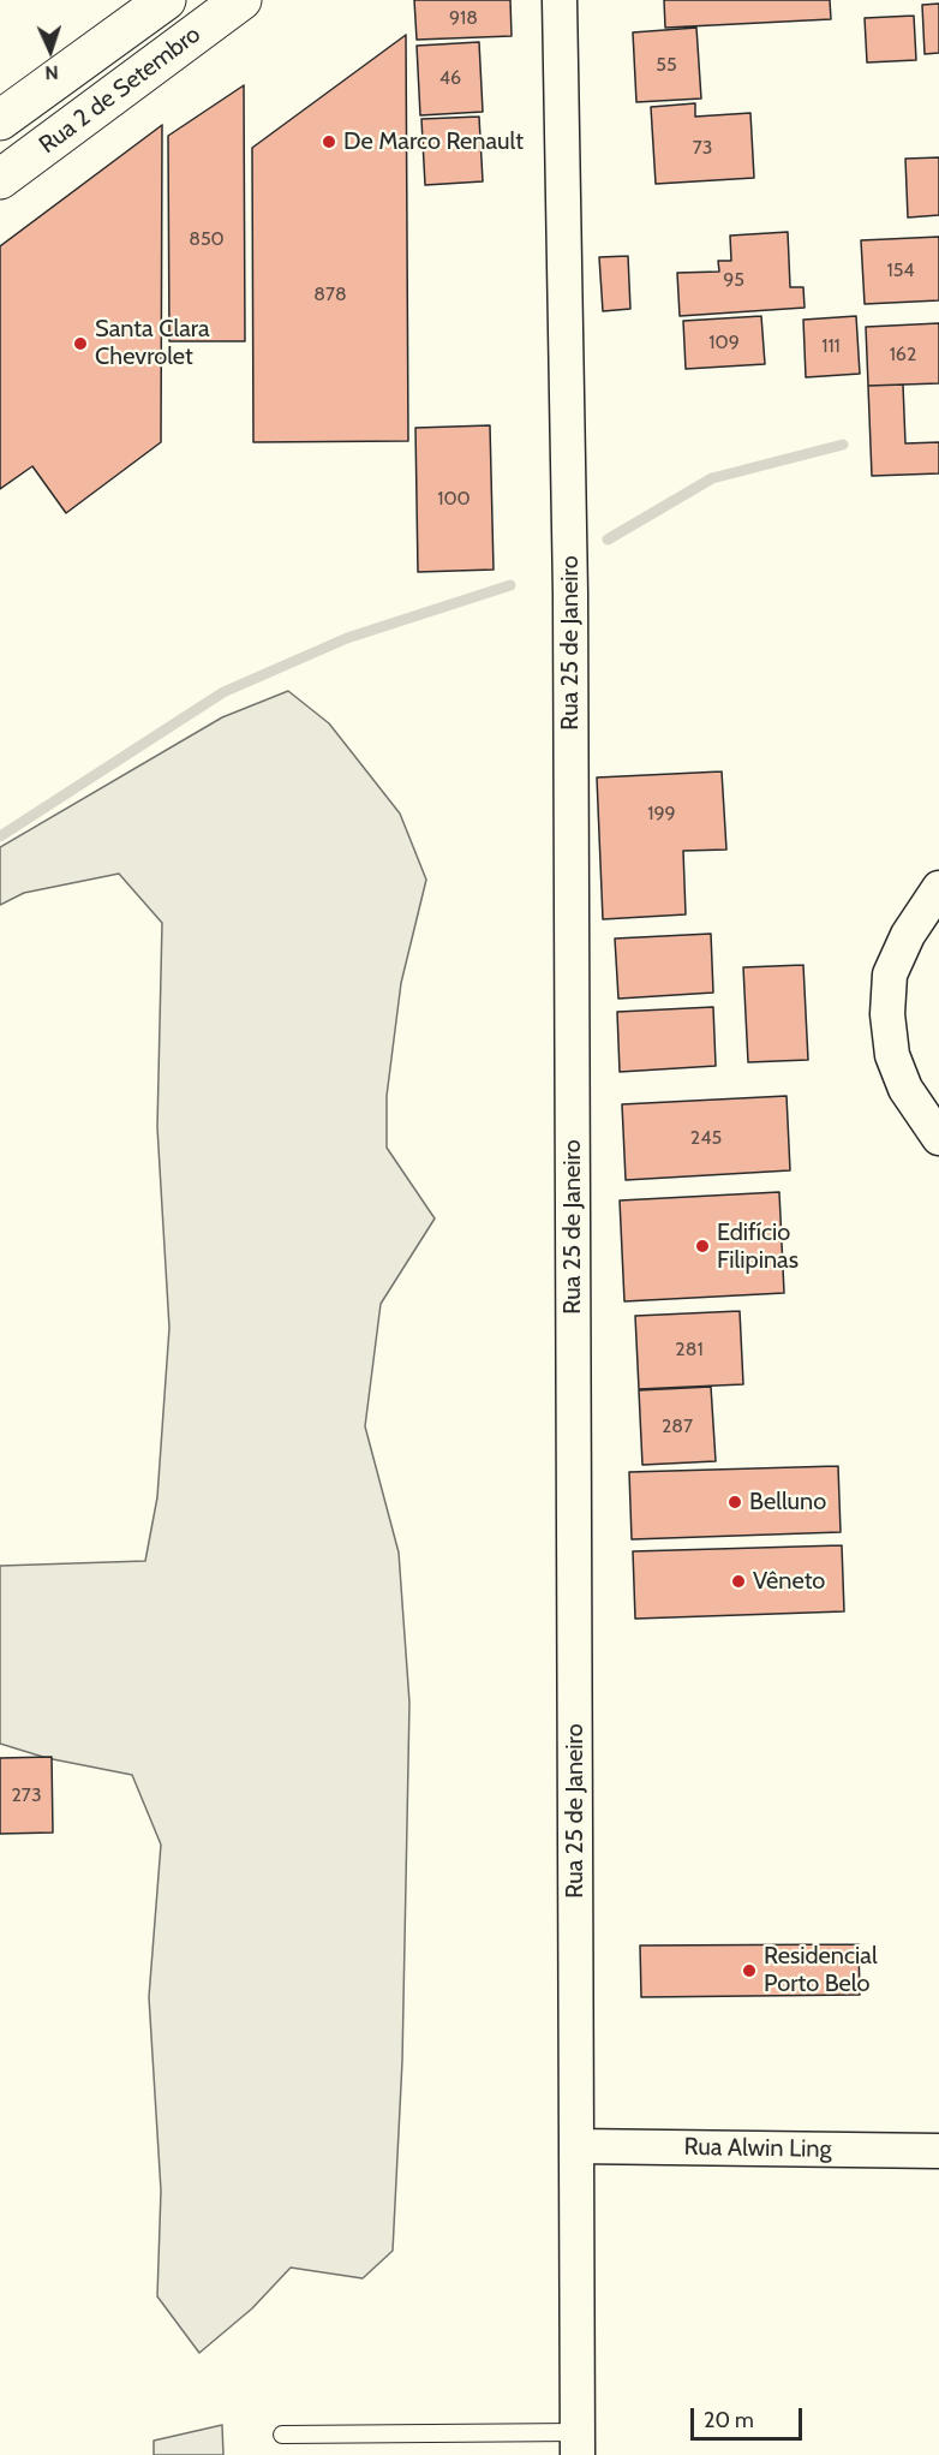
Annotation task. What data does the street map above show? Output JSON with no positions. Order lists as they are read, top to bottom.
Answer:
{
  "streets": {
    "main road": ["Rua 2 de Setembro"],
    "street": ["Rua 25 de Janeiro", "Rua Alwin Ling"]
  },
  "crossings": [
    ["Rua 25 de Janeiro", "Rua Alwin Ling"]
  ],
  "places": [
    "De Marco Renault",
    "Santa Clara Chevrolet",
    "Edifício Filipinas",
    "Belluno",
    "Vêneto",
    "Residencial Porto Belo"
  ],
  "house_numbers": [
    "918",
    "55",
    "46",
    "73",
    "850",
    "154",
    "95",
    "878",
    "109",
    "111",
    "162",
    "100",
    "199",
    "245",
    "281",
    "287",
    "273"
  ],
  "scale_bar": "20 m",
  "north": "bottom"
}
